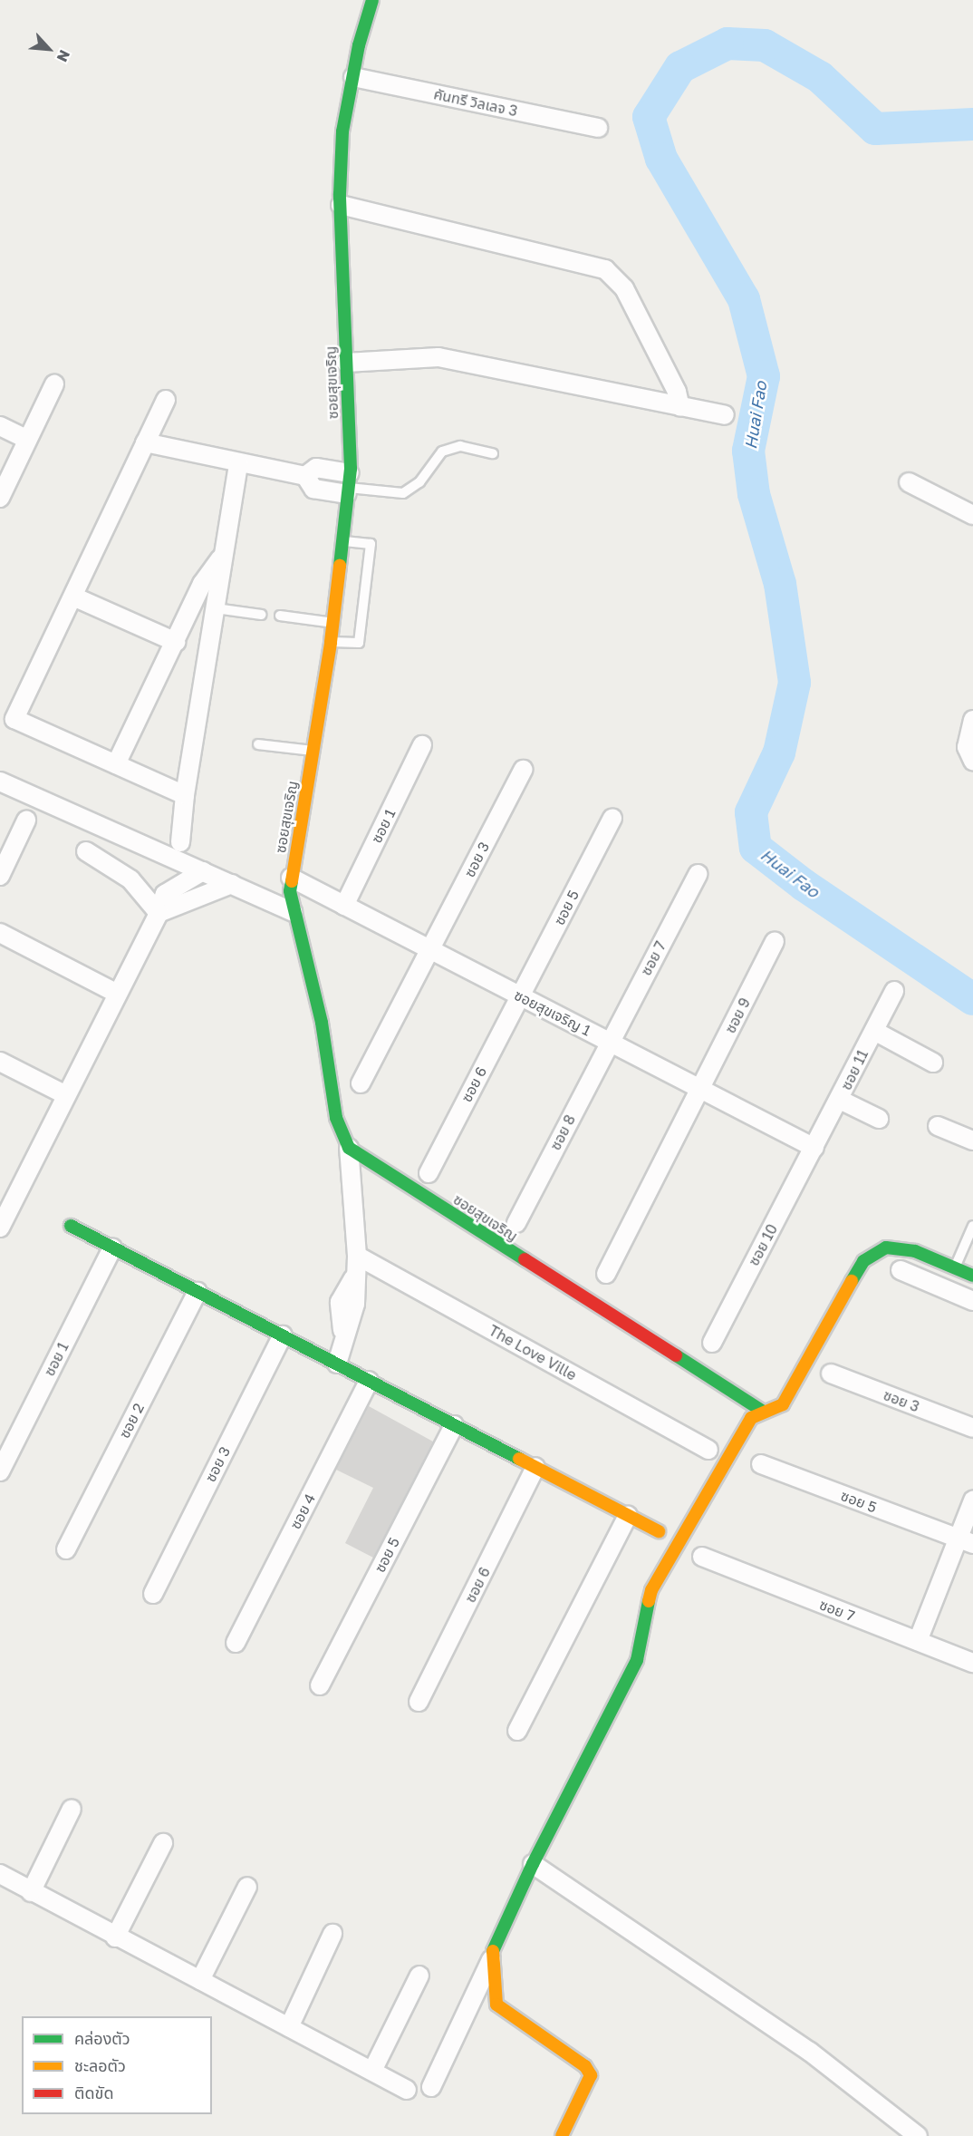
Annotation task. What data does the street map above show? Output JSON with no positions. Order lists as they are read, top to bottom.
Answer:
{
  "streets": {
    "street": [
      "คันทรี วิลเลจ 3",
      "ซอยสุขเจริญ",
      "ซอย 1",
      "ซอย 3",
      "ซอย 5",
      "ซอย 7",
      "ซอยสุขเจริญ 1",
      "ซอย 9",
      "ซอย 11",
      "ซอย 6",
      "ซอย 8",
      "ซอย 10",
      "The Love Ville",
      "ซอย 2",
      "ซอย 4"
    ]
  },
  "crossings": [
    ["คันทรี วิลเลจ 3", "ซอยสุขเจริญ"],
    ["ซอยสุขเจริญ", "ซอยสุขเจริญ 1"],
    ["ซอย 1", "ซอยสุขเจริญ 1"],
    ["ซอย 3", "ซอยสุขเจริญ 1"],
    ["ซอย 5", "ซอยสุขเจริญ 1"],
    ["ซอย 5", "ซอย 6"],
    ["ซอย 7", "ซอยสุขเจริญ 1"],
    ["ซอย 7", "ซอย 8"],
    ["ซอยสุขเจริญ 1", "ซอย 9"],
    ["ซอยสุขเจริญ 1", "ซอย 11"],
    ["ซอยสุขเจริญ 1", "ซอย 6"],
    ["ซอยสุขเจริญ 1", "ซอย 8"],
    ["ซอยสุขเจริญ 1", "ซอย 10"],
    ["ซอย 11", "ซอย 10"]
  ],
  "water": ["Huai Fao"],
  "legend": ["คล่องตัว", "ชะลอตัว", "ติดขัด"],
  "north": "bottom right"
}
